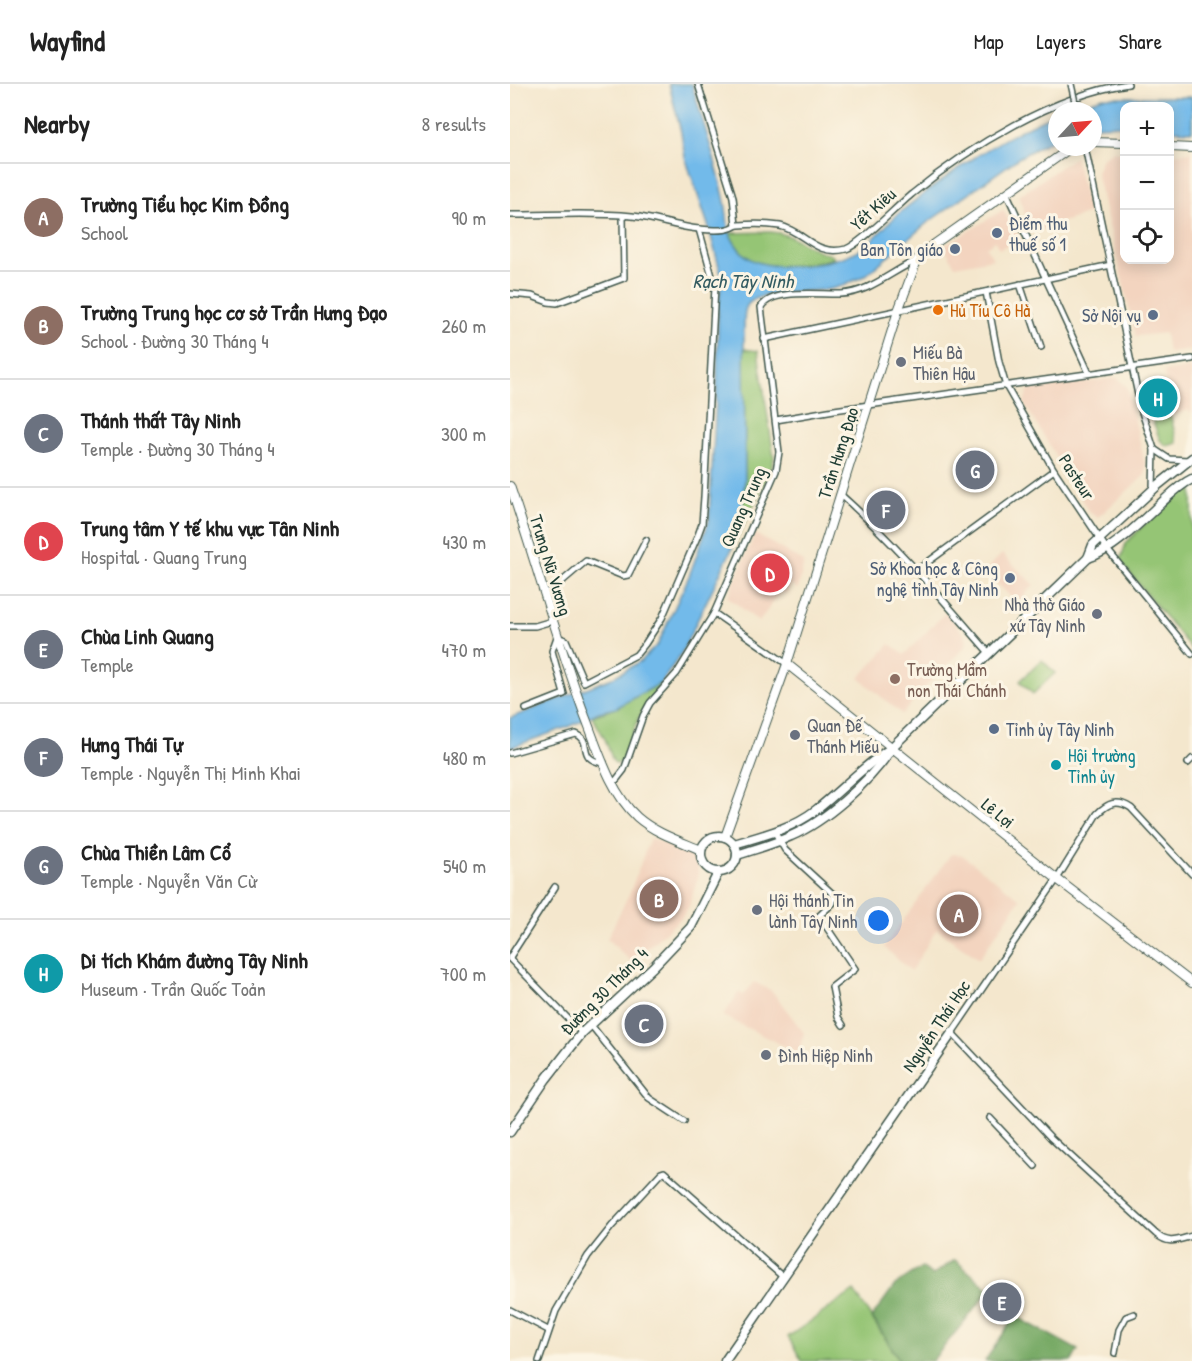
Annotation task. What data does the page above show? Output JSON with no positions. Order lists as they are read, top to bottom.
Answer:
{
  "streets": {
    "main road": ["Đường 30 Tháng 4", "Nguyễn Thái Học"],
    "street": [
      "Yết Kiêu",
      "Trần Hưng Đạo",
      "Pasteur",
      "Quang Trung",
      "Trưng Nữ Vương",
      "Lê Lợi"
    ]
  },
  "crossings": [
    ["Trần Hưng Đạo", "Quang Trung"],
    ["Trần Hưng Đạo", "Lê Lợi"],
    ["Trần Hưng Đạo", "Đường 30 Tháng 4"],
    ["Lê Lợi", "Nguyễn Thái Học"]
  ],
  "water": ["Rạch Tây Ninh"],
  "places": [
    "Điểm thu thuế số 1",
    "Ban Tôn giáo",
    "Hủ Tíu Cô Hà",
    "Sở Nội vụ",
    "Miếu Bà Thiên Hậu",
    "Sở Khoa học & Công nghệ tỉnh Tây Ninh",
    "Nhà thờ Giáo xứ Tây Ninh",
    "Trường Mầm non Thái Chánh",
    "Tỉnh ủy Tây Ninh",
    "Quan Đế Thánh Miếu",
    "Hội trường Tỉnh ủy",
    "Hội thánh Tin lành Tây Ninh",
    "Đình Hiệp Ninh"
  ],
  "north": "top right",
  "page": {
    "header": "Wayfind",
    "nav": ["Map", "Layers", "Share"],
    "heading": ["Nearby", "8 results"],
    "map_buttons": ["+", "−"],
    "list": [
      {
        "mark": "A",
        "name": "Trường Tiểu học Kim Đồng",
        "note": "School",
        "value": "90 m"
      },
      {
        "mark": "B",
        "name": "Trường Trung học cơ sở Trần Hưng Đạo",
        "note": "School · Đường 30 Tháng 4",
        "value": "260 m"
      },
      {
        "mark": "C",
        "name": "Thánh thất Tây Ninh",
        "note": "Temple · Đường 30 Tháng 4",
        "value": "300 m"
      },
      {
        "mark": "D",
        "name": "Trung tâm Y tế khu vực Tân Ninh",
        "note": "Hospital · Quang Trung",
        "value": "430 m"
      },
      {
        "mark": "E",
        "name": "Chùa Linh Quang",
        "note": "Temple",
        "value": "470 m"
      },
      {
        "mark": "F",
        "name": "Hưng Thái Tự",
        "note": "Temple · Nguyễn Thị Minh Khai",
        "value": "480 m"
      },
      {
        "mark": "G",
        "name": "Chùa Thiền Lâm Cổ",
        "note": "Temple · Nguyễn Văn Cừ",
        "value": "540 m"
      },
      {
        "mark": "H",
        "name": "Di tích Khám đường Tây Ninh",
        "note": "Museum · Trần Quốc Toản",
        "value": "700 m"
      }
    ],
    "pins": [
      "H",
      "G",
      "F",
      "D",
      "B",
      "A",
      "C",
      "E"
    ]
  }
}
